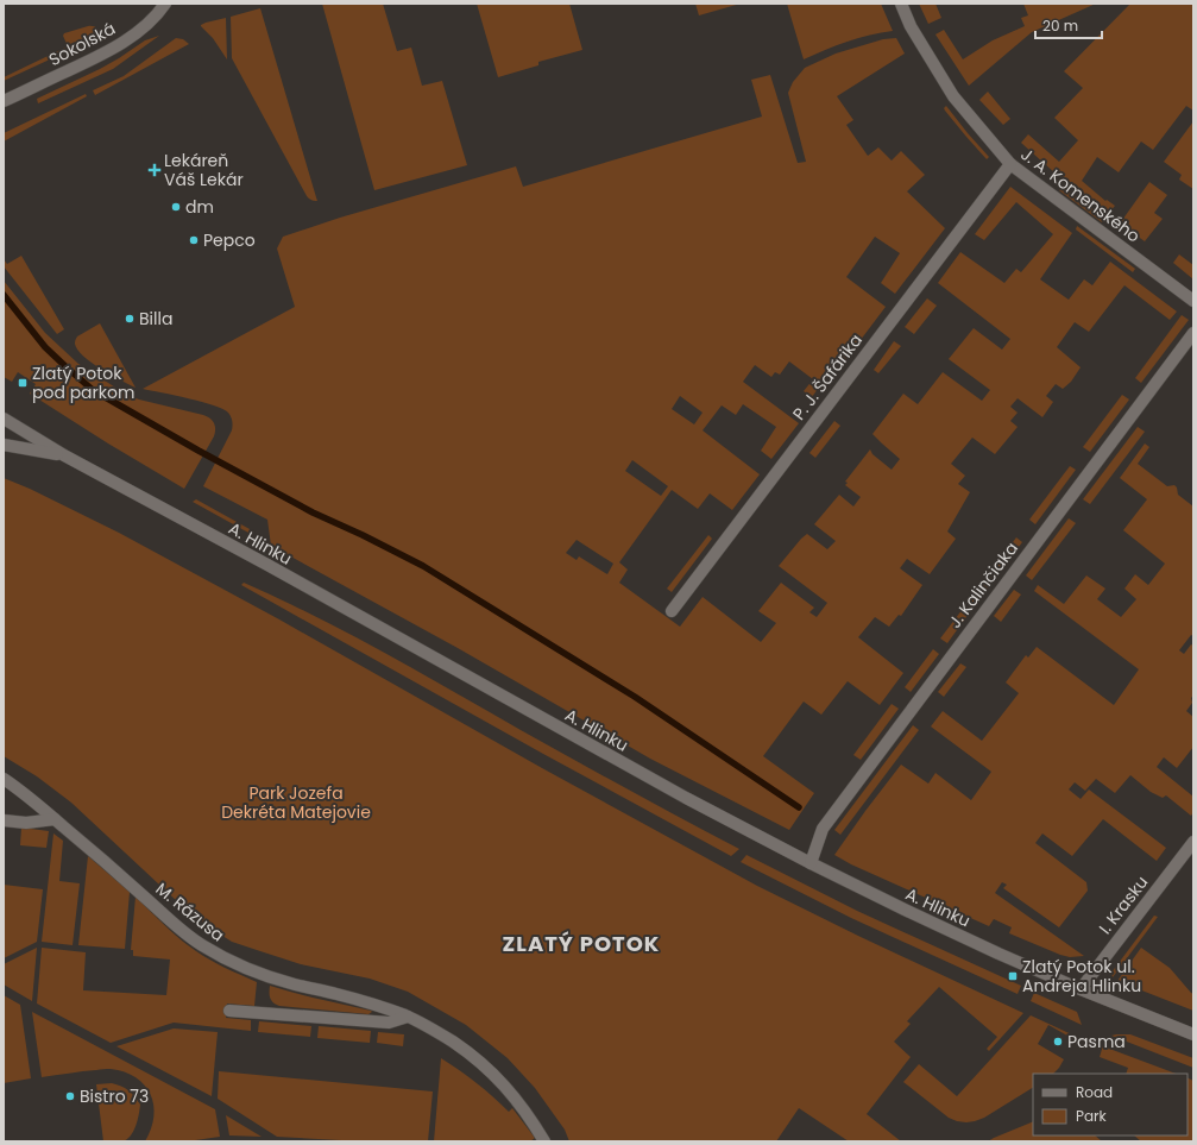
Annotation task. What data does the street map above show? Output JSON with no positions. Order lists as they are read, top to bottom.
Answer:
{
  "streets": {
    "street": [
      "Sokolská",
      "J. A. Komenského",
      "P. J. Šafárika",
      "A. Hlinku",
      "J. Kalinčiaka",
      "I. Krasku",
      "M. Rázusa"
    ]
  },
  "crossings": [
    ["J. A. Komenského", "P. J. Šafárika"],
    ["A. Hlinku", "J. Kalinčiaka"],
    ["A. Hlinku", "I. Krasku"]
  ],
  "districts": ["ZLATÝ POTOK"],
  "parks": ["Park Jozefa Dekréta Matejovie"],
  "places": {
    "health": ["Lekáreň Váš Lekár"],
    "other": [
      "dm",
      "Pepco",
      "Billa",
      "Pasma",
      "Bistro 73"
    ],
    "transit": ["Zlatý Potok pod parkom", "Zlatý Potok ul. Andreja Hlinku"]
  },
  "legend": ["Road", "Park"],
  "scale_bar": "20 m"
}
